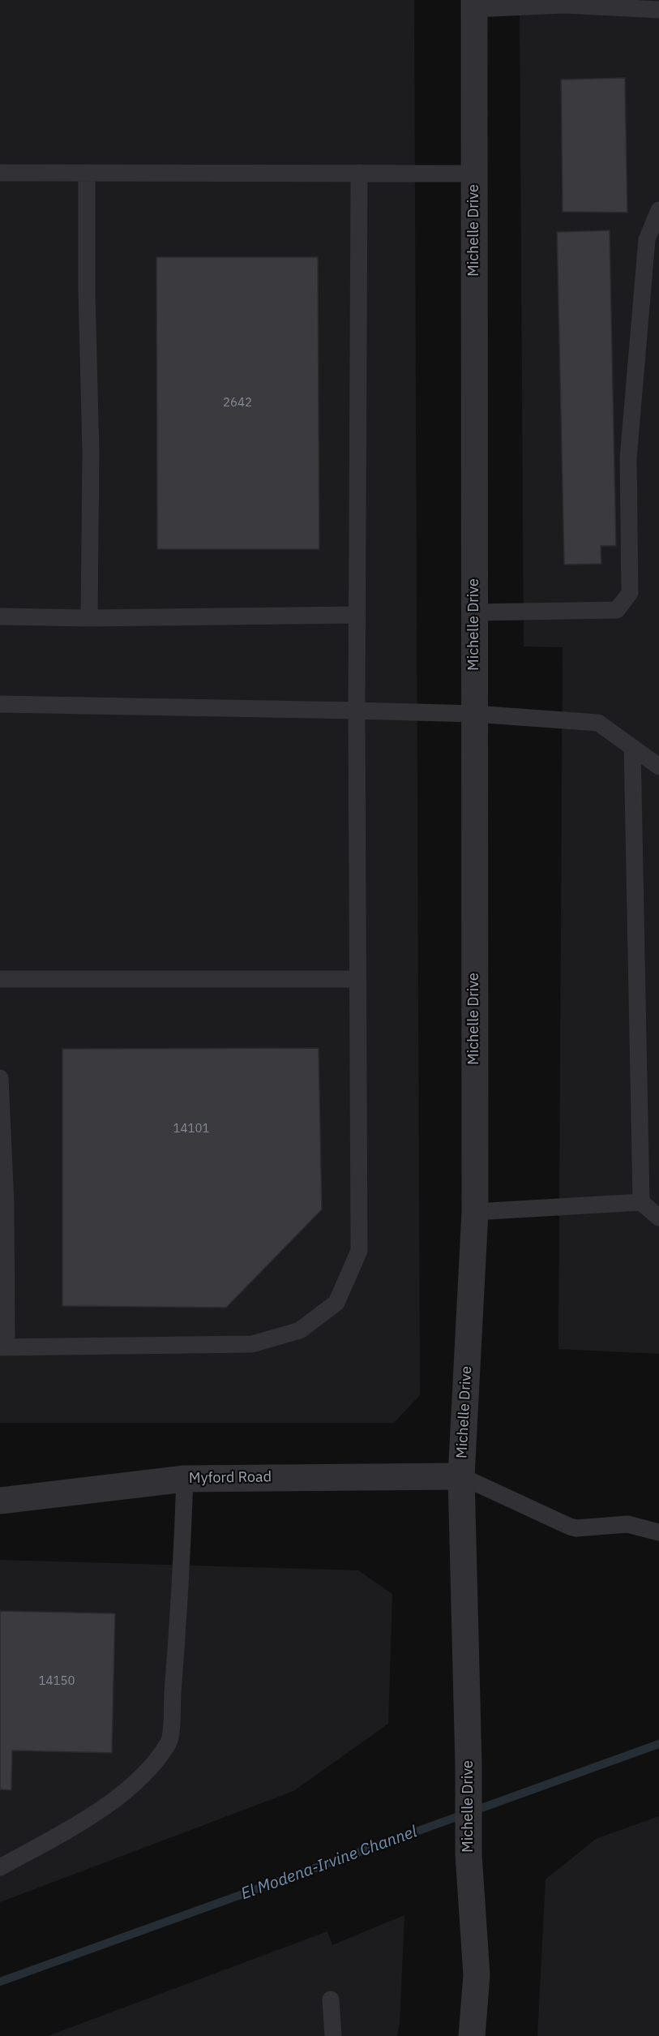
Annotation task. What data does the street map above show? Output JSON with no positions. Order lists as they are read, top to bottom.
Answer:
{
  "streets": {
    "street": ["Michelle Drive", "Myford Road"]
  },
  "crossings": [
    ["Michelle Drive", "Myford Road"]
  ],
  "water": ["El Modena-Irvine Channel"],
  "house_numbers": ["2642", "14101", "14150"]
}
